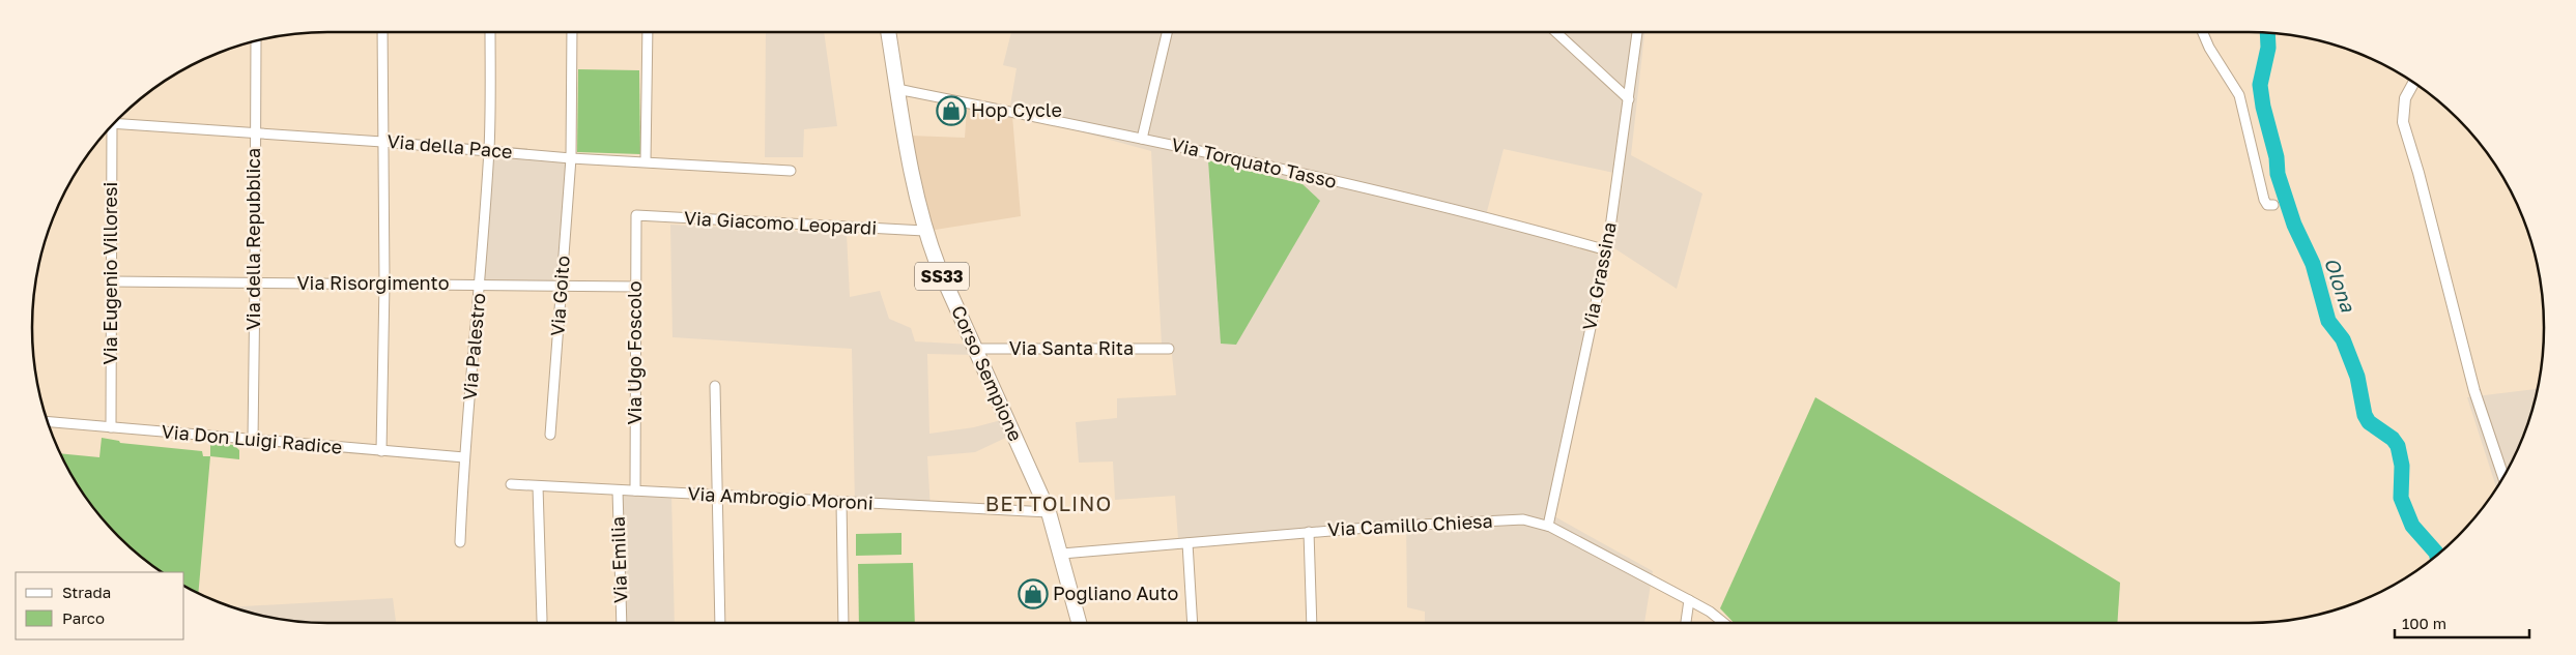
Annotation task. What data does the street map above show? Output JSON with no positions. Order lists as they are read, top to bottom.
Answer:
{
  "streets": {
    "main road": ["SS33", "Corso Sempione"],
    "street": [
      "Via della Pace",
      "Via Torquato Tasso",
      "Via Giacomo Leopardi",
      "Via della Repubblica",
      "Via Eugenio Villoresi",
      "Via Grassina",
      "Via Risorgimento",
      "Via Goito",
      "Via Palestro",
      "Via Santa Rita",
      "Via Ugo Foscolo",
      "Via Don Luigi Radice",
      "Via Ambrogio Moroni",
      "Via Camillo Chiesa",
      "Via Emilia"
    ]
  },
  "crossings": [
    ["Via della Pace", "Via della Repubblica"],
    ["Via della Pace", "Via Goito"],
    ["Via della Pace", "Via Palestro"],
    ["Via Torquato Tasso", "Via Grassina"],
    ["Via Torquato Tasso", "Corso Sempione"],
    ["Via Giacomo Leopardi", "Via Ugo Foscolo"],
    ["Via Giacomo Leopardi", "Corso Sempione"],
    ["Via della Repubblica", "Via Risorgimento"],
    ["Via della Repubblica", "Via Don Luigi Radice"],
    ["Via Eugenio Villoresi", "Via Risorgimento"],
    ["Via Eugenio Villoresi", "Via Don Luigi Radice"],
    ["Via Grassina", "Via Camillo Chiesa"],
    ["Via Risorgimento", "Via Goito"],
    ["Via Risorgimento", "Via Palestro"],
    ["Via Risorgimento", "Via Ugo Foscolo"],
    ["Via Palestro", "Via Don Luigi Radice"],
    ["Via Santa Rita", "Corso Sempione"],
    ["Via Ugo Foscolo", "Via Ambrogio Moroni"],
    ["Corso Sempione", "Via Ambrogio Moroni"],
    ["Corso Sempione", "Via Camillo Chiesa"],
    ["Via Ambrogio Moroni", "Via Emilia"]
  ],
  "districts": ["BETTOLINO"],
  "water": ["Olona"],
  "places": {
    "shop": ["Hop Cycle", "Pogliano Auto"]
  },
  "legend": ["Strada", "Parco"],
  "scale_bar": "100 m"
}
